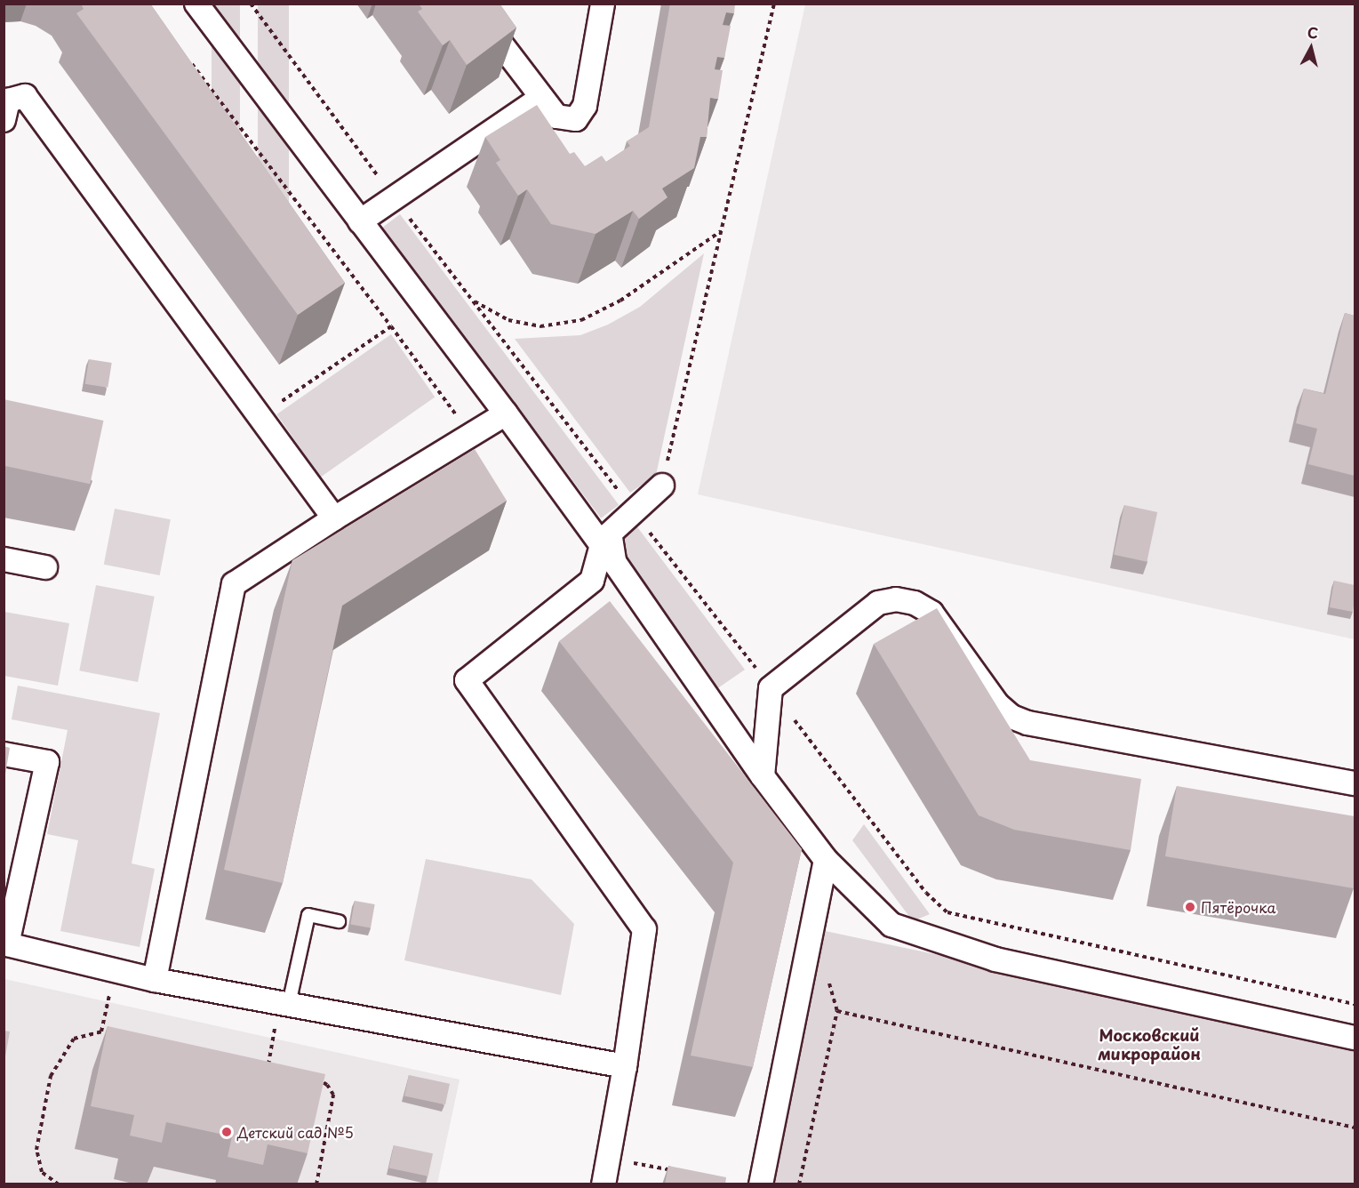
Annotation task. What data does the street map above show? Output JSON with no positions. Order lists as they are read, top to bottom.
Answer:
{
  "districts": ["Московский микрорайон"],
  "places": ["Пятёрочка", "Детский сад №5"],
  "north": "top"
}
